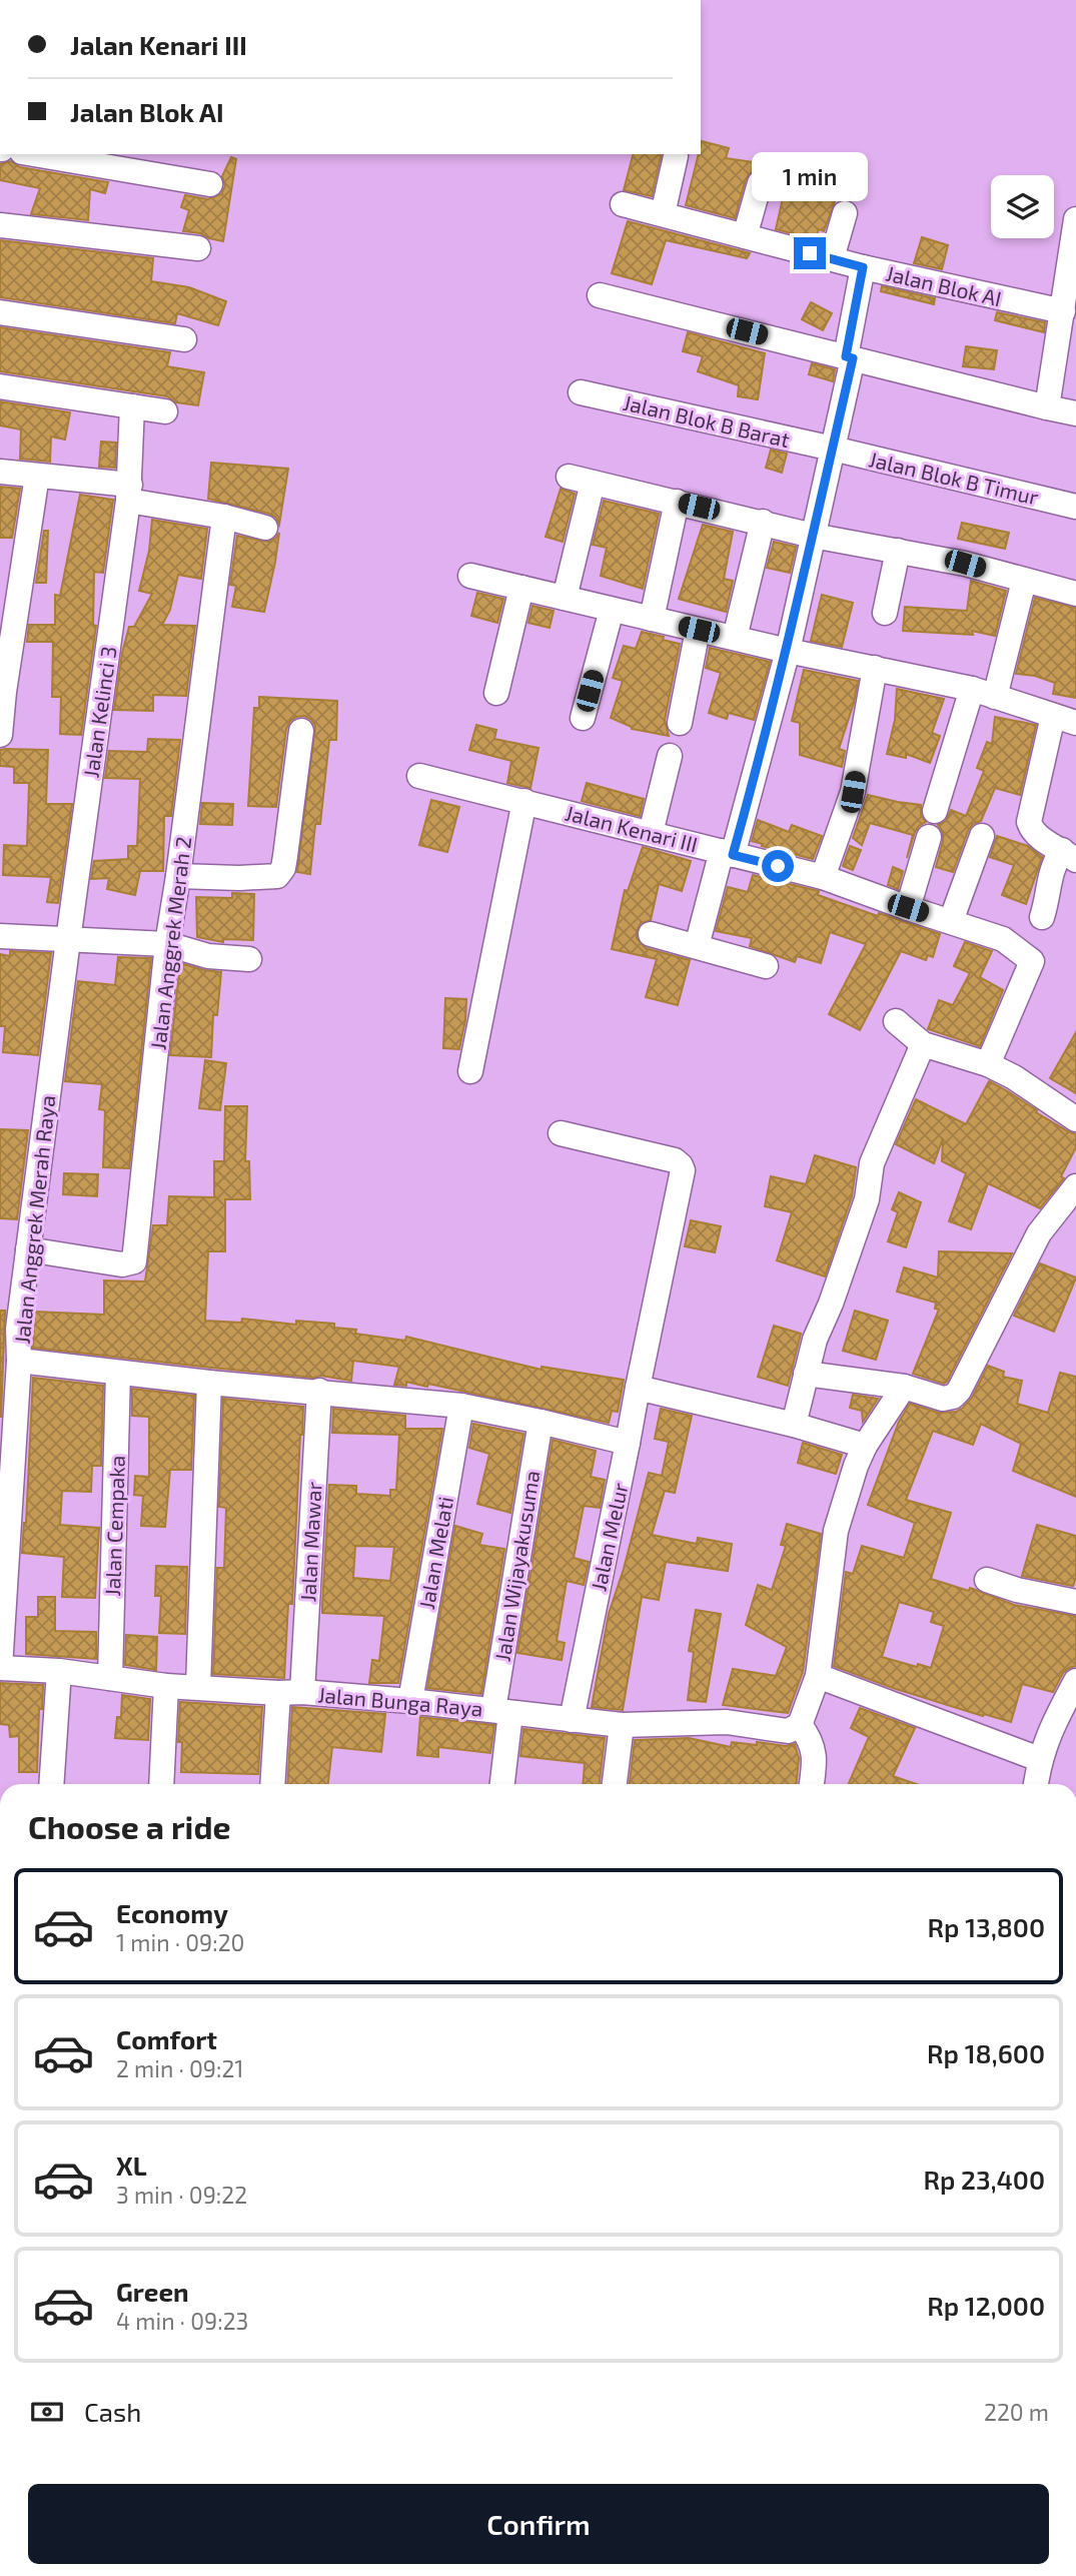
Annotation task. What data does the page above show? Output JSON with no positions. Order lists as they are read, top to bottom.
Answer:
{
  "streets": {
    "street": [
      "Jalan Blok AI",
      "Jalan Blok B Barat",
      "Jalan Blok B Timur",
      "Jalan Kelinci 3",
      "Jalan Kenari III",
      "Jalan Anggrek Merah 2",
      "Jalan Anggrek Merah Raya",
      "Jalan Cempaka",
      "Jalan Melur",
      "Jalan Mawar",
      "Jalan Melati",
      "Jalan Wijayakusuma",
      "Jalan Bunga Raya"
    ]
  },
  "crossings": [
    ["Jalan Blok B Barat", "Jalan Blok B Timur"],
    ["Jalan Kelinci 3", "Jalan Anggrek Merah Raya"],
    ["Jalan Anggrek Merah 2", "Jalan Anggrek Merah Raya"],
    ["Jalan Anggrek Merah Raya", "Jalan Bunga Raya"],
    ["Jalan Cempaka", "Jalan Bunga Raya"],
    ["Jalan Melur", "Jalan Bunga Raya"],
    ["Jalan Mawar", "Jalan Bunga Raya"],
    ["Jalan Melati", "Jalan Bunga Raya"],
    ["Jalan Wijayakusuma", "Jalan Bunga Raya"]
  ],
  "page": {
    "banner": ["Jalan Kenari III", "Jalan Blok AI"],
    "bubble": "1 min",
    "heading": "Choose a ride",
    "list": [
      {
        "name": "Economy",
        "note": "1 min · 09:20",
        "value": "Rp 13,800"
      },
      {
        "name": "Comfort",
        "note": "2 min · 09:21",
        "value": "Rp 18,600"
      },
      {
        "name": "XL",
        "note": "3 min · 09:22",
        "value": "Rp 23,400"
      },
      {
        "name": "Green",
        "note": "4 min · 09:23",
        "value": "Rp 12,000"
      }
    ],
    "pay": ["Cash", "220 m"],
    "buttons": "Confirm"
  }
}
